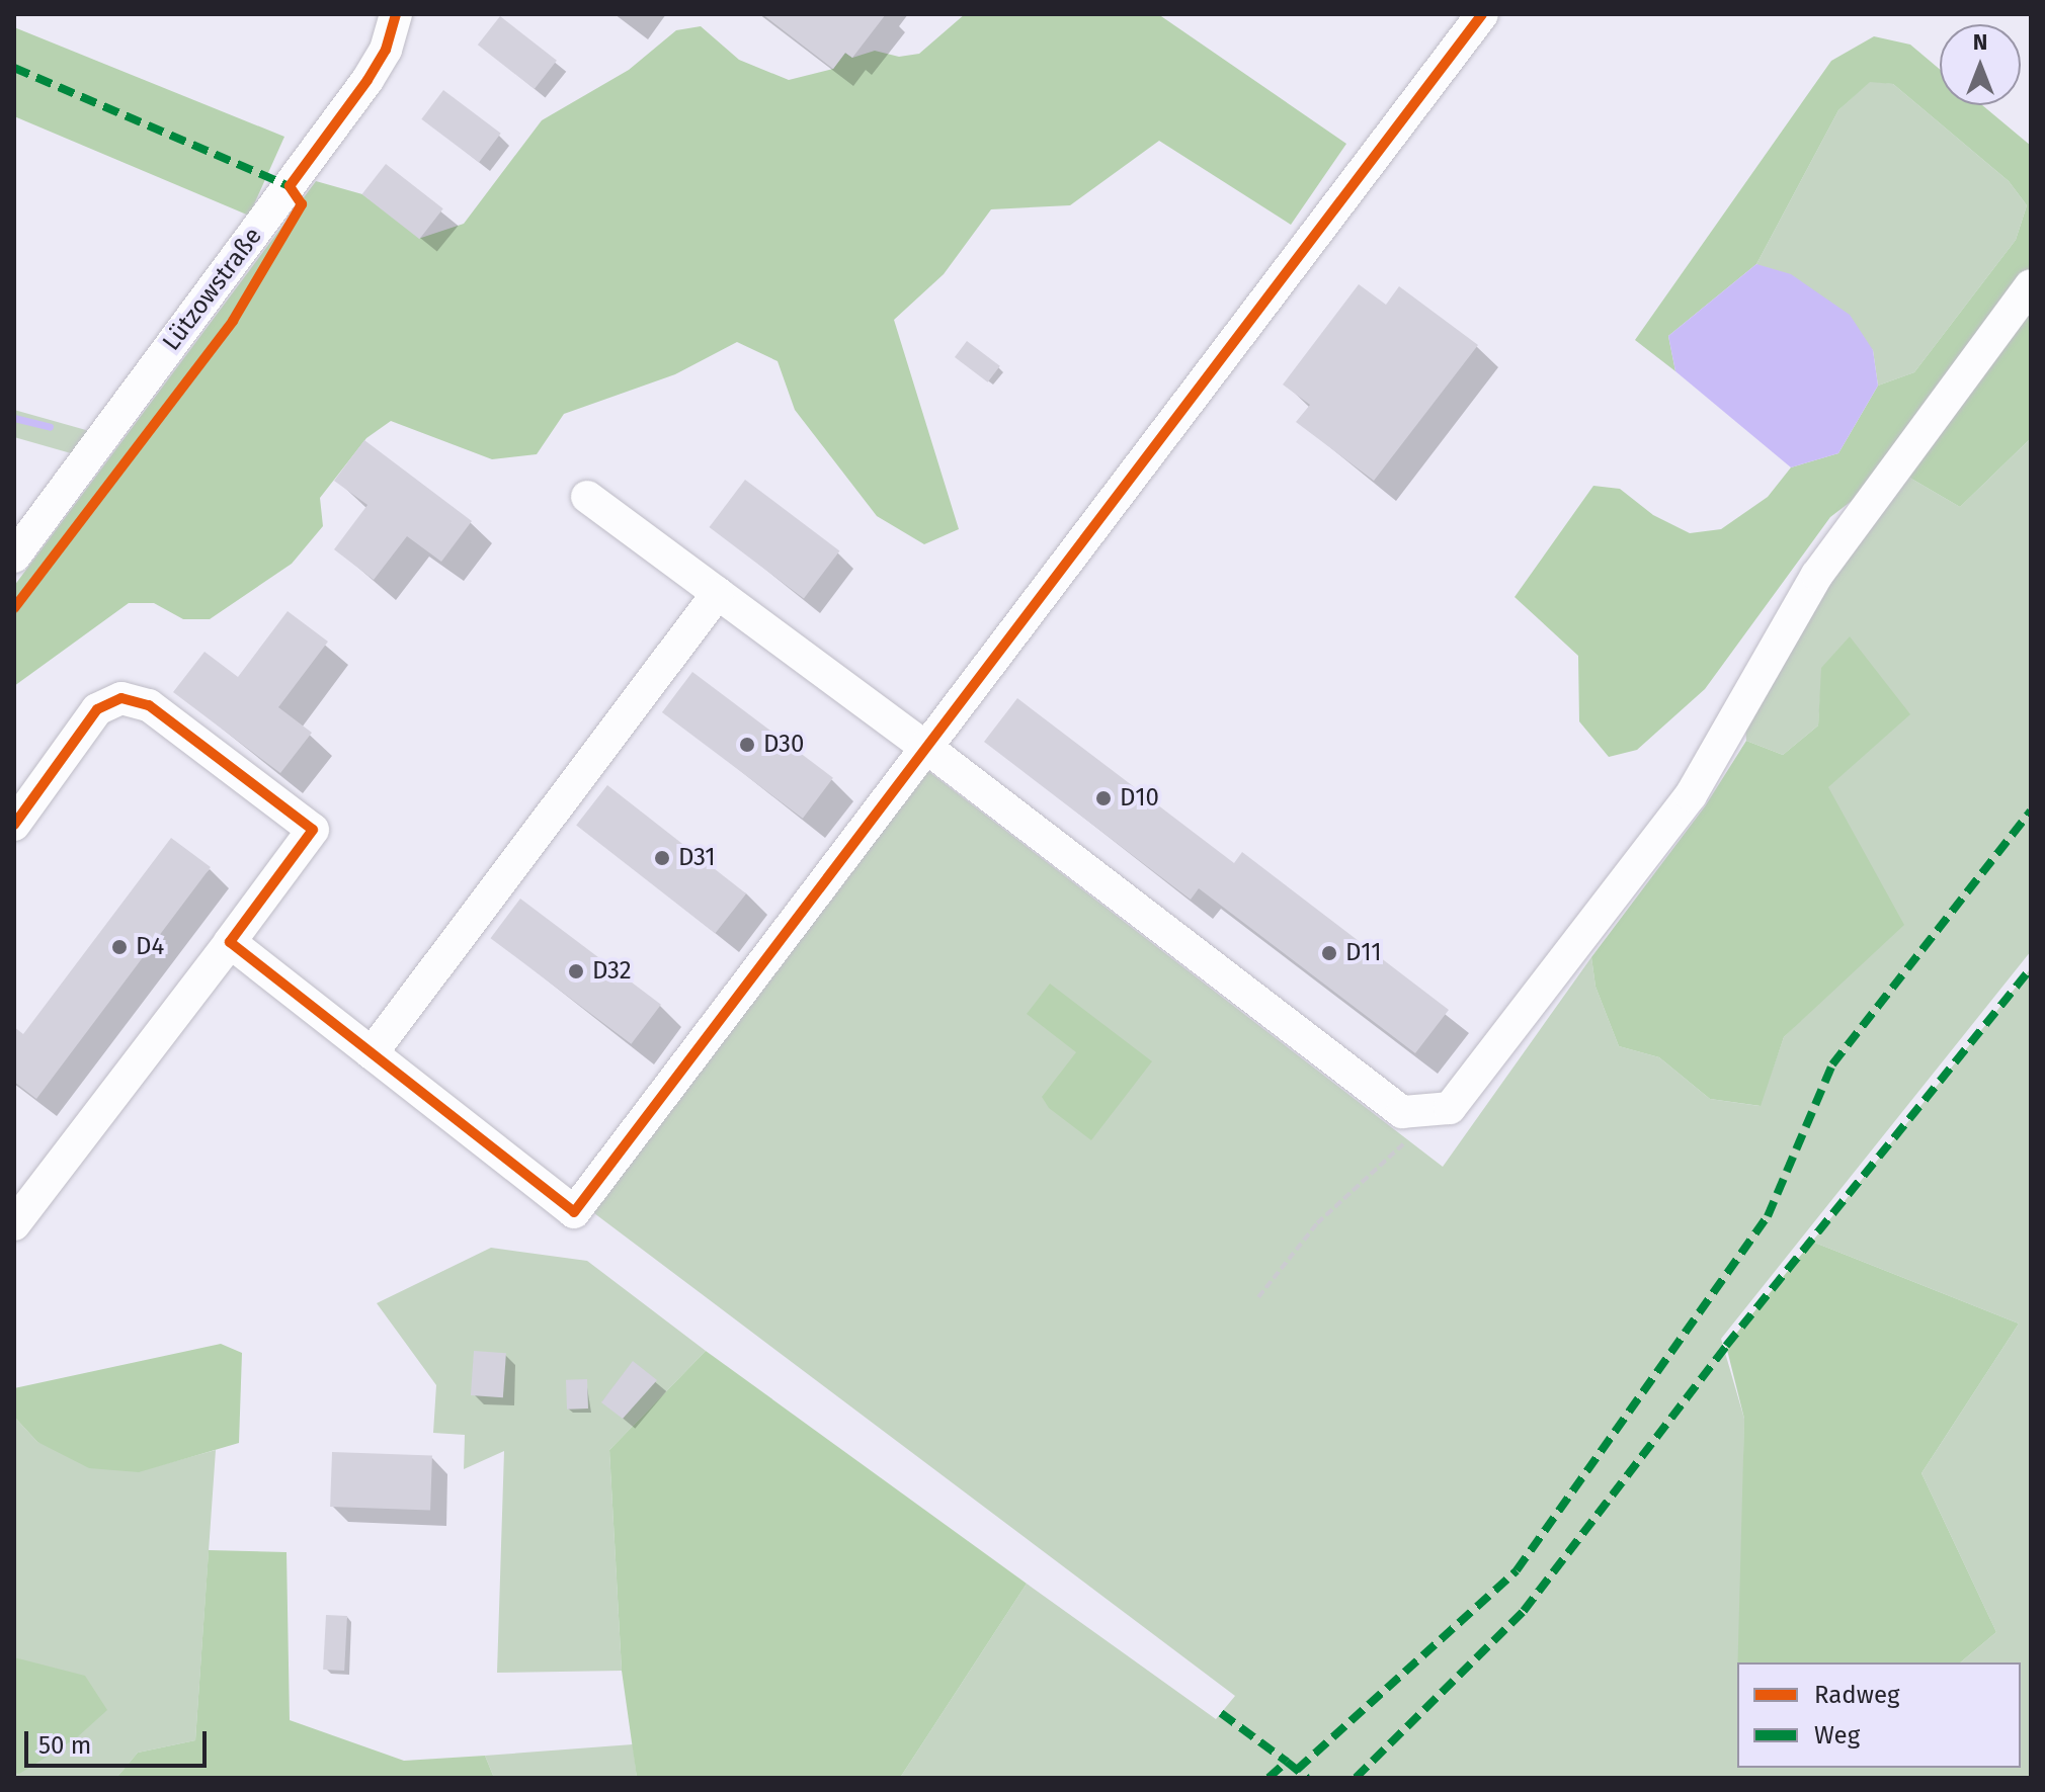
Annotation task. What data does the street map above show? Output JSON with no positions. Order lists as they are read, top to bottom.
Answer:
{
  "streets": {
    "street": ["Lützowstraße"]
  },
  "places": [
    "D30",
    "D10",
    "D31",
    "D4",
    "D11",
    "D32"
  ],
  "legend": ["Radweg", "Weg"],
  "scale_bar": "50 m",
  "north": "top"
}
